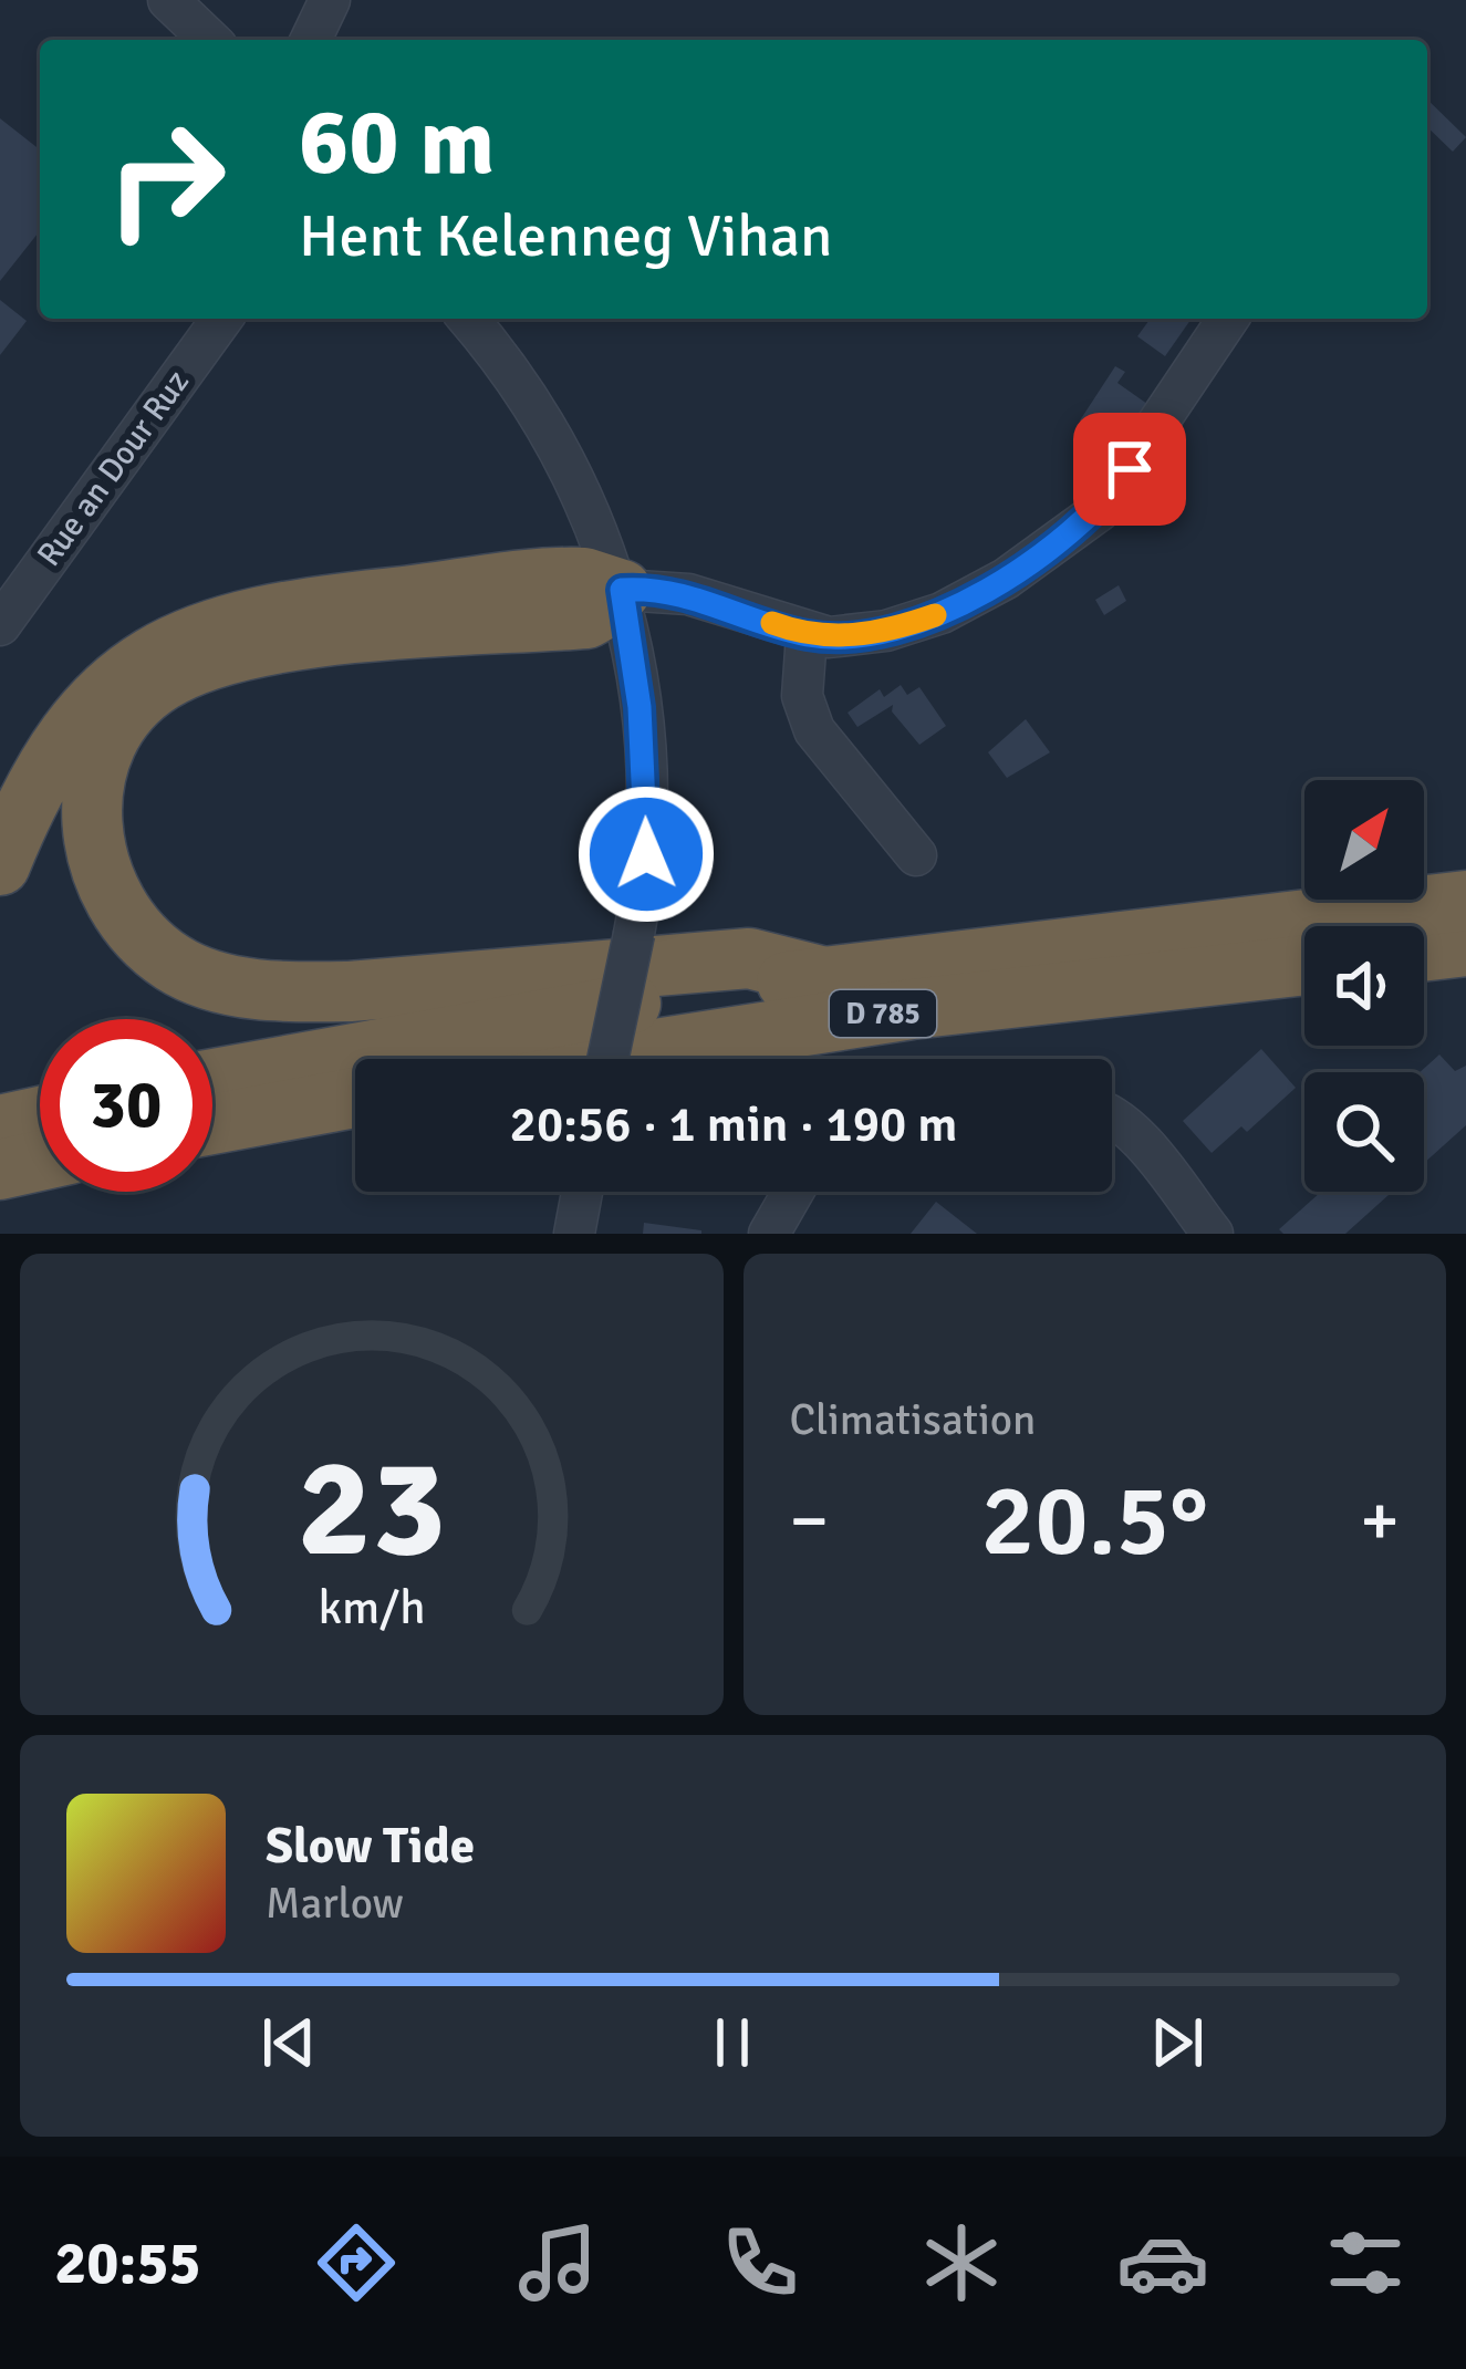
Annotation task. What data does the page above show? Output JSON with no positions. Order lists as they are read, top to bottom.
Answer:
{
  "streets": {
    "highway": ["D 785"],
    "street": ["Rue an Dour Ruz"]
  },
  "north": "top right",
  "page": {
    "turn": ["60 m", "Hent Kelenneg Vihan"],
    "limit": "30",
    "trip": "20:56 · 1 min · 190 m",
    "tile": "Climatisation",
    "heat": ["−", "20.5°", "+"],
    "song": ["Slow Tide", "Marlow"],
    "tabs": "20:55",
    "gauge": ["23", "km/h"]
  }
}
